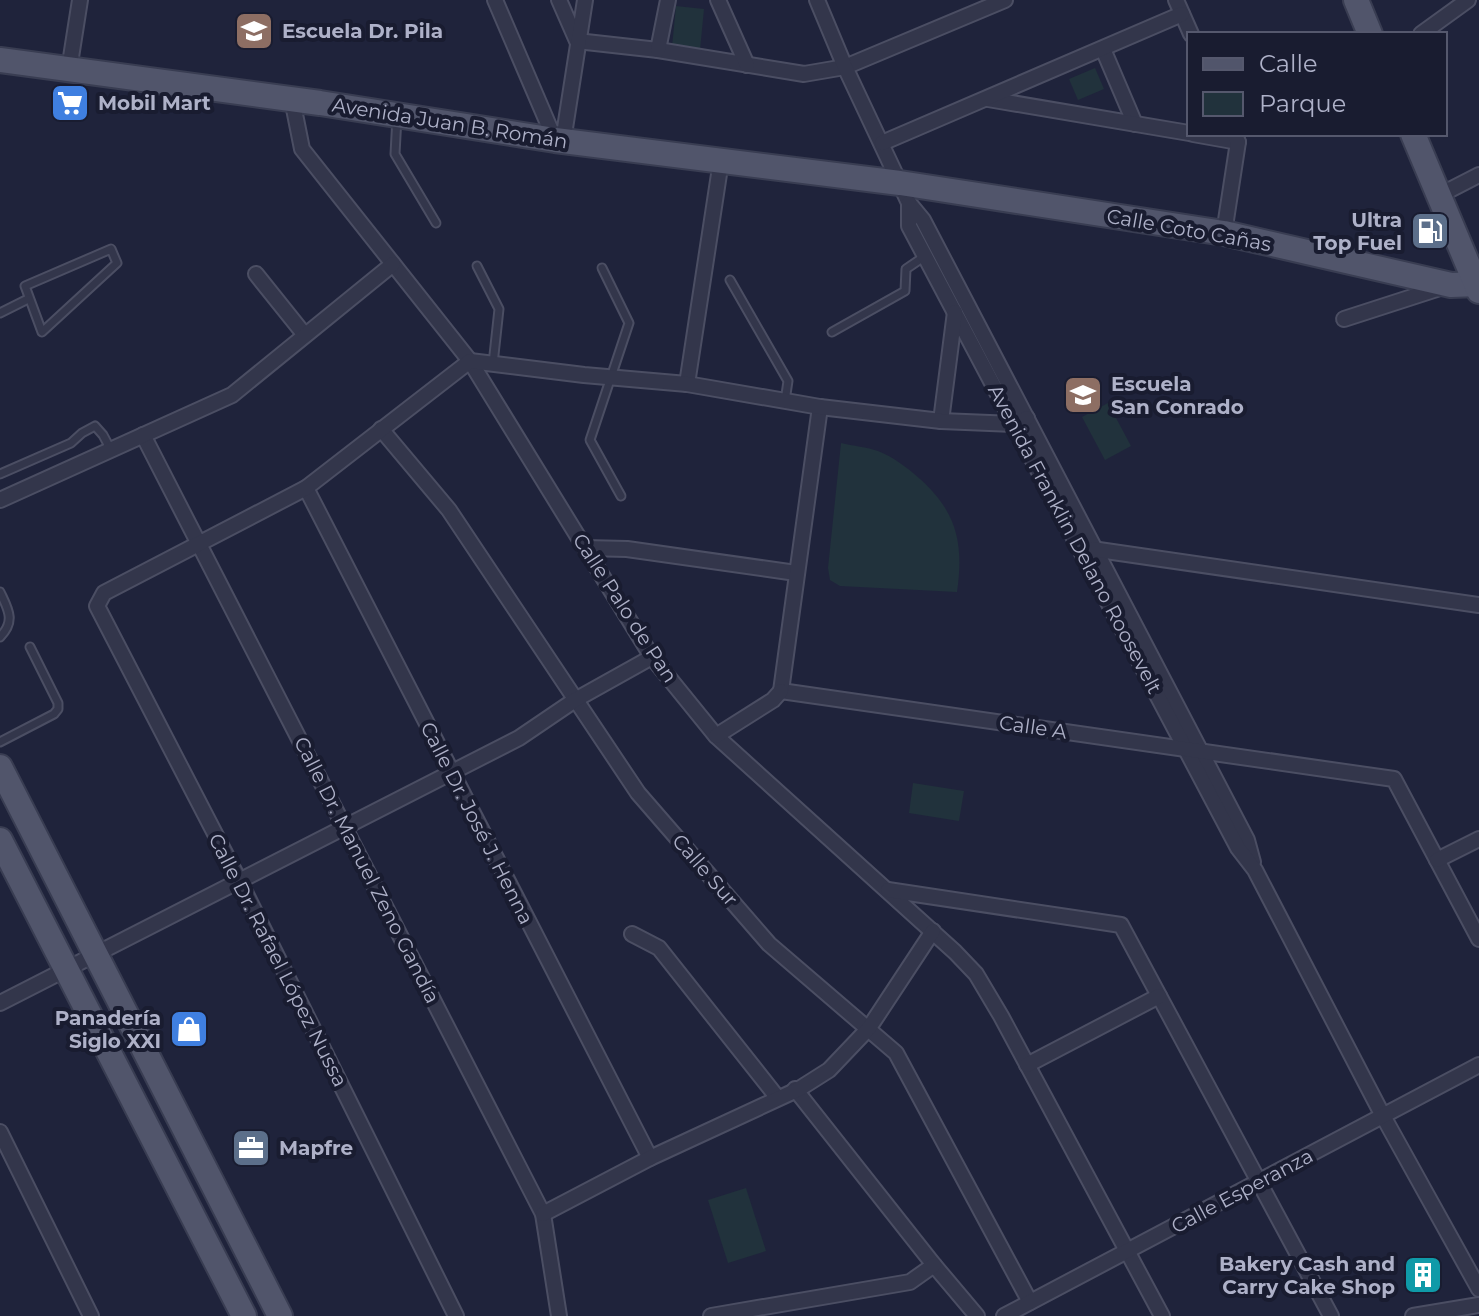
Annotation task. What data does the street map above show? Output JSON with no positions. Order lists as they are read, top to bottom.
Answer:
{
  "streets": {
    "main road": ["Avenida Juan B. Román", "Calle Coto Cañas"],
    "street": [
      "Avenida Franklin Delano Roosevelt",
      "Calle Palo de Pan",
      "Calle A",
      "Calle Dr. José J. Henna",
      "Calle Dr. Manuel Zeno Gandía",
      "Calle Sur",
      "Calle Dr. Rafael López Nussa",
      "Calle Esperanza"
    ]
  },
  "crossings": [
    ["Avenida Juan B. Román", "Calle Coto Cañas"],
    ["Avenida Juan B. Román", "Avenida Franklin Delano Roosevelt"],
    ["Avenida Juan B. Román", "Calle Palo de Pan"],
    ["Calle Coto Cañas", "Avenida Franklin Delano Roosevelt"],
    ["Avenida Franklin Delano Roosevelt", "Calle A"],
    ["Avenida Franklin Delano Roosevelt", "Calle Esperanza"],
    ["Calle Palo de Pan", "Calle Esperanza"],
    ["Calle Dr. Manuel Zeno Gandía", "Calle Dr. Rafael López Nussa"],
    ["Calle Sur", "Calle Esperanza"]
  ],
  "places": {
    "school or university": ["Escuela Dr. Pila", "Escuela San Conrado"],
    "supermarket": ["Mobil Mart"],
    "fuel station": ["Ultra Top Fuel"],
    "shop": ["Panadería Siglo XXI"],
    "office": ["Mapfre"],
    "building": ["Bakery Cash and Carry Cake Shop"]
  },
  "legend": ["Calle", "Parque"]
}
